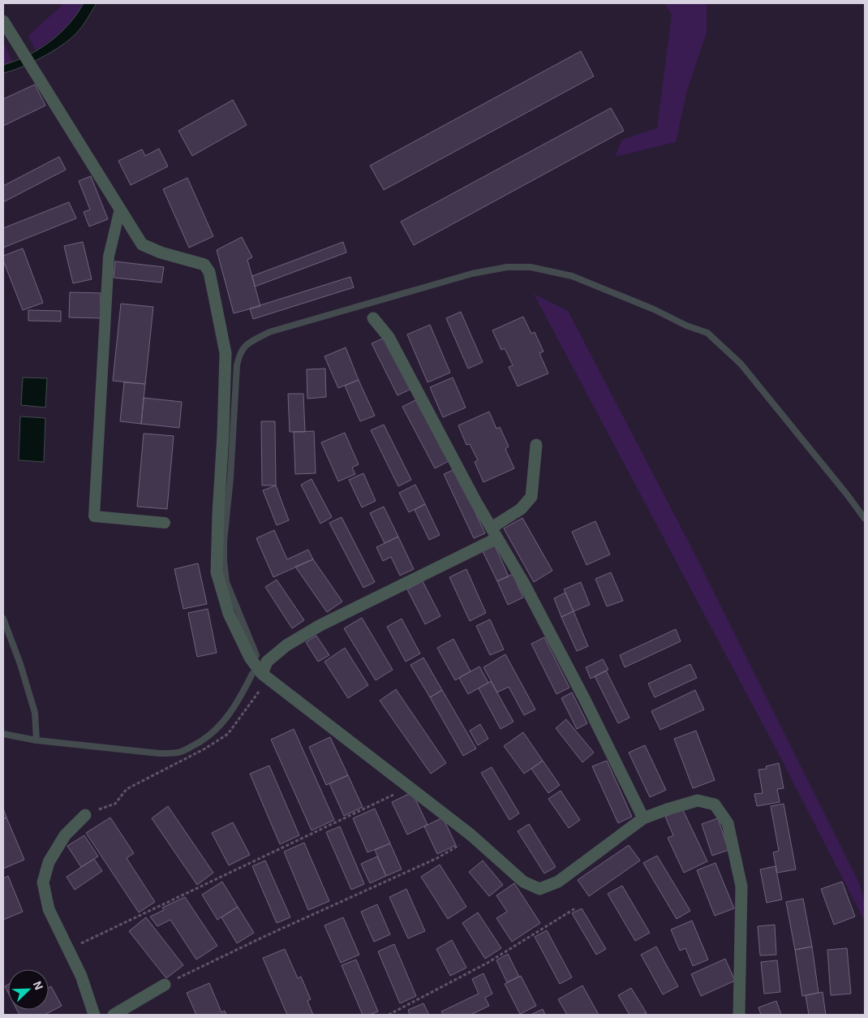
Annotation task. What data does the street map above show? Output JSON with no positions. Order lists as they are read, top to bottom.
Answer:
{
  "north": "top right"
}
